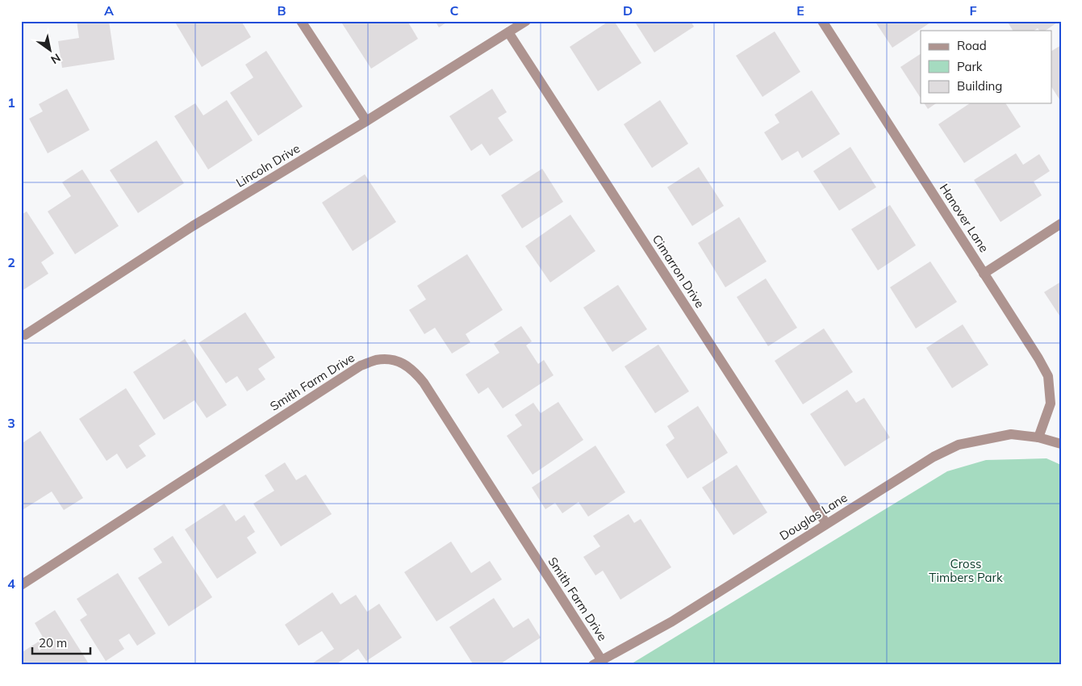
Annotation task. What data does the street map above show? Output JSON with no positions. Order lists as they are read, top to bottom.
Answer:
{
  "streets": {
    "street": [
      "Lincoln Drive",
      "Hanover Lane",
      "Cimarron Drive",
      "Smith Farm Drive",
      "Douglas Lane"
    ]
  },
  "crossings": [
    ["Lincoln Drive", "Cimarron Drive"],
    ["Hanover Lane", "Douglas Lane"],
    ["Cimarron Drive", "Douglas Lane"],
    ["Smith Farm Drive", "Douglas Lane"]
  ],
  "parks": ["Cross Timbers Park"],
  "legend": ["Road", "Park", "Building"],
  "scale_bar": "20 m",
  "north": "bottom right",
  "grid": {
    "columns": [
      "A",
      "B",
      "C",
      "D",
      "E",
      "F"
    ],
    "rows": [
      "1",
      "2",
      "3",
      "4"
    ]
  }
}
